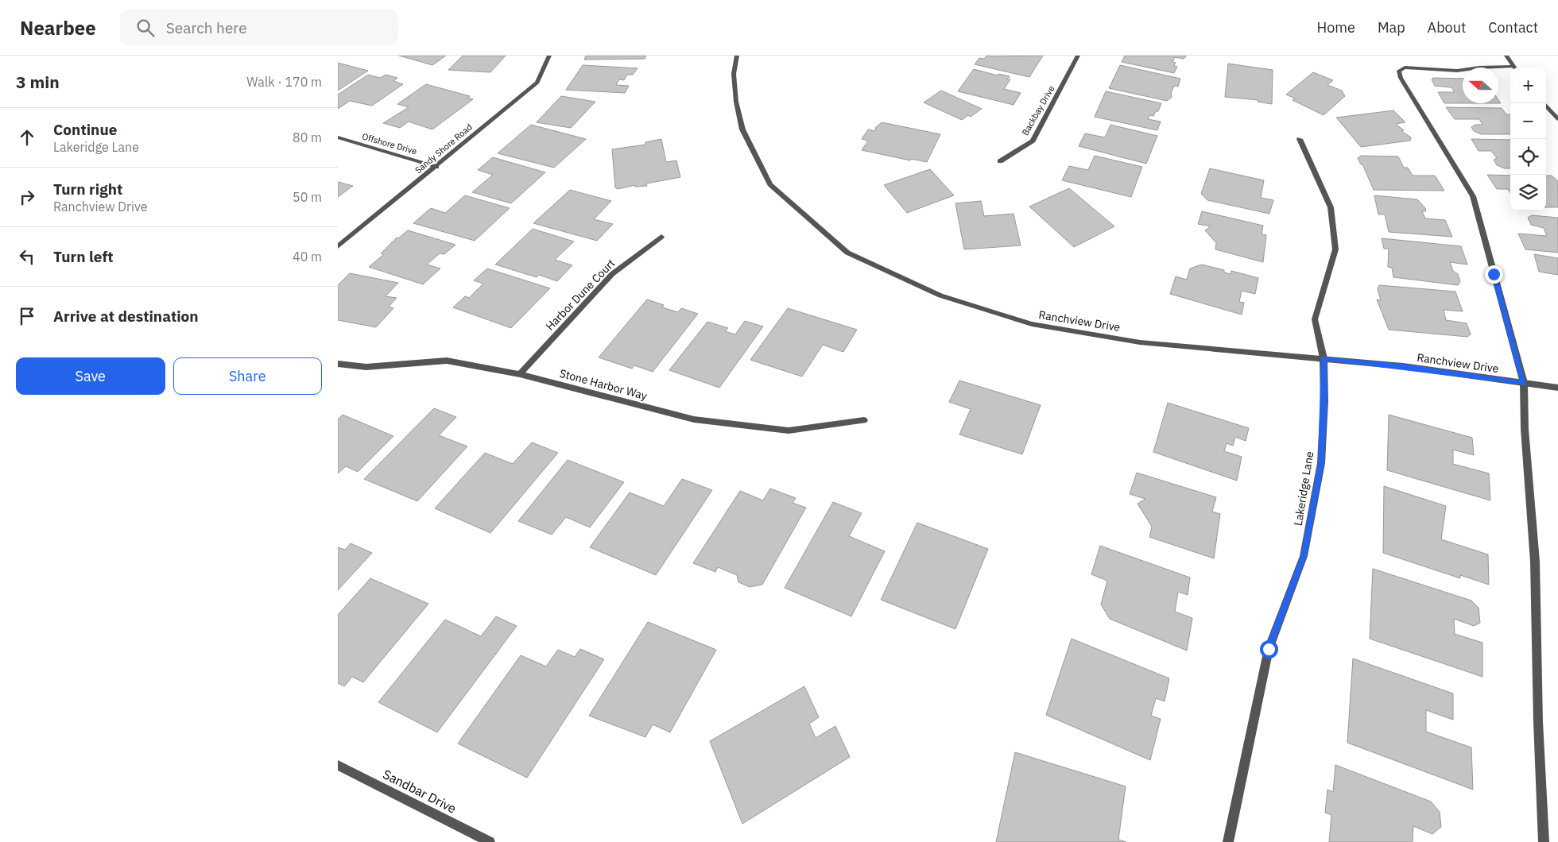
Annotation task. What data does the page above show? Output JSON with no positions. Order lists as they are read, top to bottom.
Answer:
{
  "streets": {
    "street": [
      "Backbay Drive",
      "Offshore Drive",
      "Sandy Shore Road",
      "Harbor Dune Court",
      "Ranchview Drive",
      "Stone Harbor Way",
      "Lakeridge Lane",
      "Sandbar Drive"
    ]
  },
  "crossings": [
    ["Offshore Drive", "Sandy Shore Road"],
    ["Harbor Dune Court", "Stone Harbor Way"],
    ["Ranchview Drive", "Lakeridge Lane"]
  ],
  "north": "left",
  "page": {
    "header": "Nearbee",
    "search": "Search here",
    "nav": [
      "Home",
      "Map",
      "About",
      "Contact"
    ],
    "heading": ["3 min", "Walk · 170 m"],
    "map_buttons": ["+", "−"],
    "list": [
      ["Continue", "Lakeridge Lane", "80 m"],
      ["Turn right", "Ranchview Drive", "50 m"],
      ["Turn left", "40 m"],
      "Arrive at destination"
    ],
    "buttons": ["Save", "Share"]
  }
}
